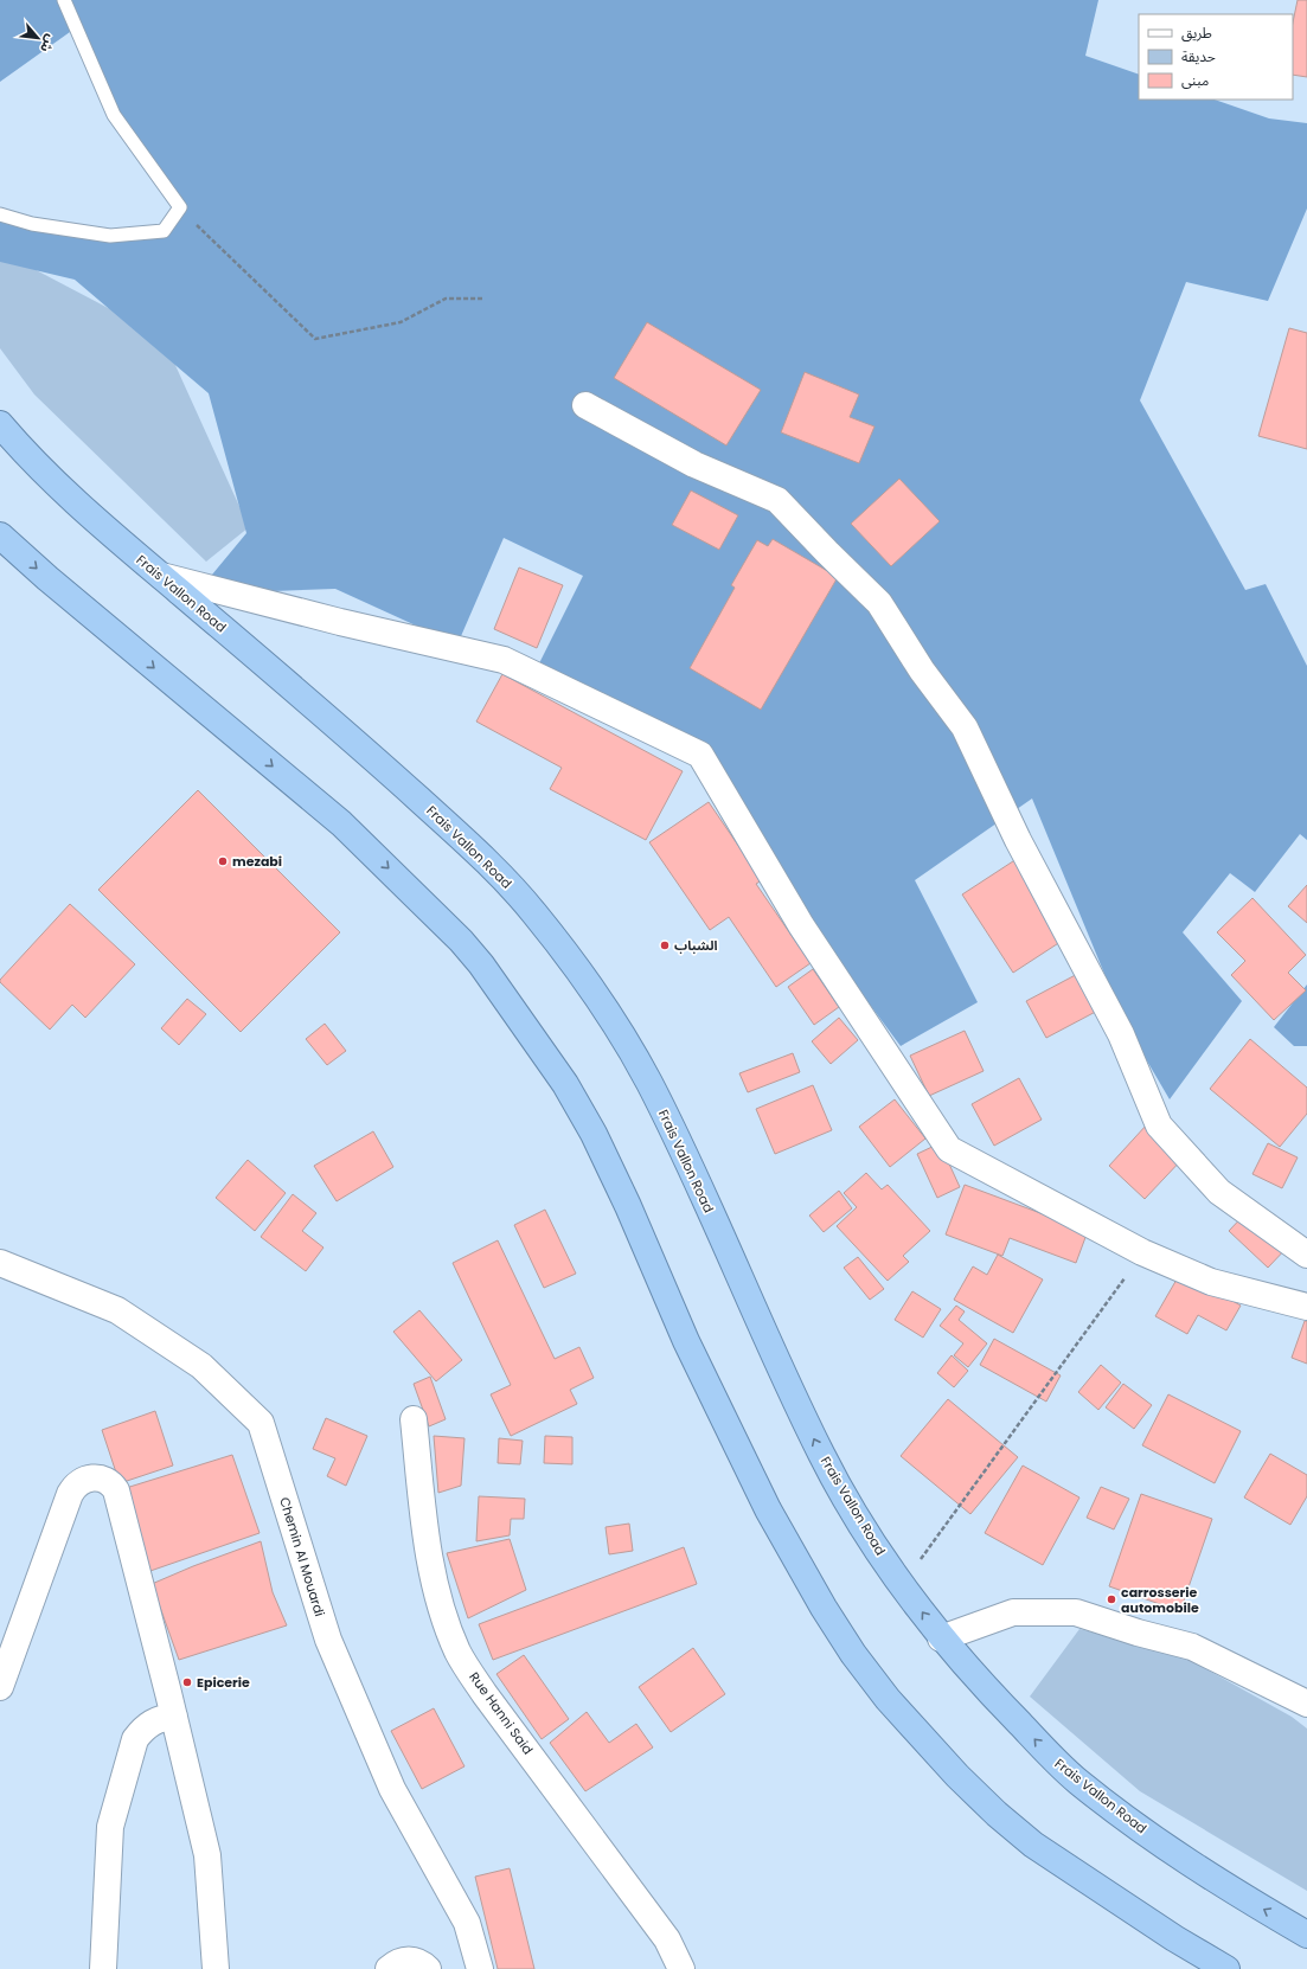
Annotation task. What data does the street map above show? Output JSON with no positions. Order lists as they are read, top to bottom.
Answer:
{
  "streets": {
    "highway": ["Frais Vallon Road"],
    "street": ["Chemin Al Mouardi", "Rue Hanni Said"]
  },
  "places": [
    "mezabi",
    "الشباب",
    "carrosserie automobile",
    "Epicerie"
  ],
  "legend": ["طريق", "حديقة", "مبنى"],
  "north": "bottom right"
}
